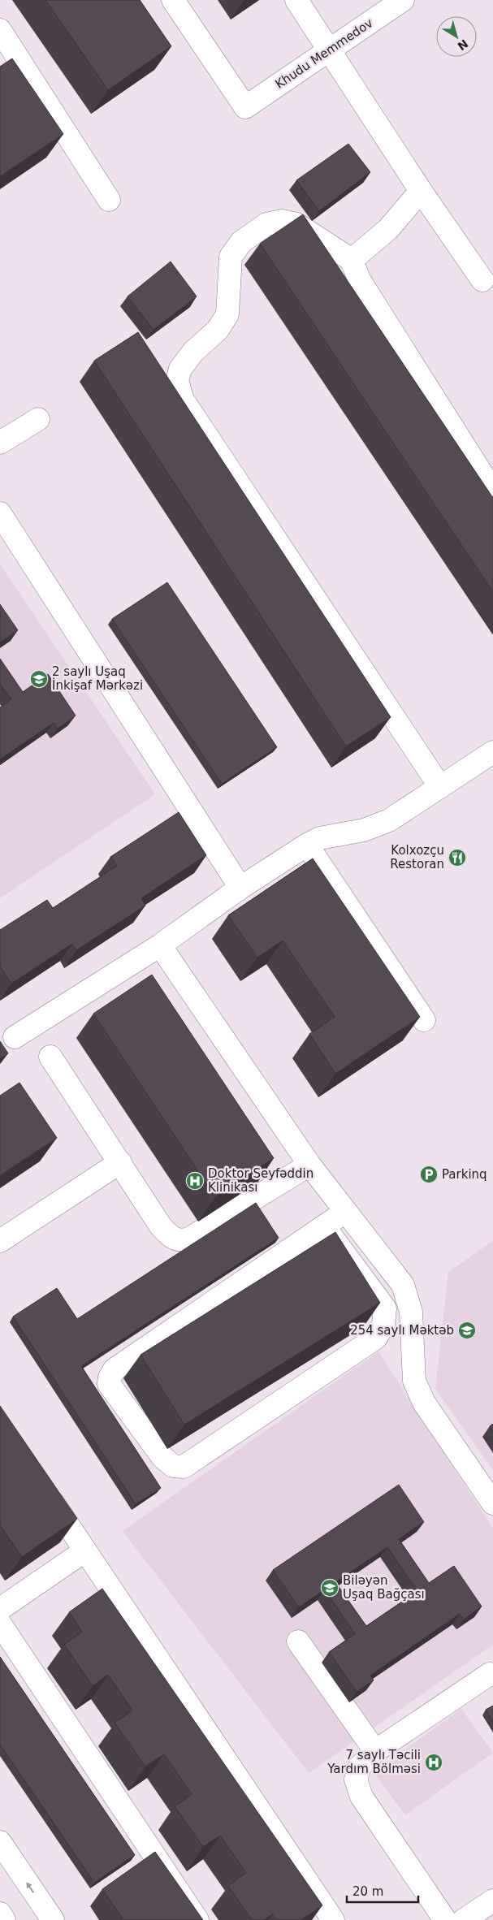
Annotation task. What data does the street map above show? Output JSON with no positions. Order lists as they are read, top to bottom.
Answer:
{
  "streets": {
    "street": ["Khudu Memmedov"]
  },
  "places": {
    "school or university": ["2 saylı Uşaq İnkişaf Mərkəzi", "254 saylı Məktəb", "Biləyən Uşaq Bağçası"],
    "restaurant": ["Kolxozçu Restoran"],
    "parking": ["Parkinq"],
    "hospital": ["Doktor Seyfәddin Klinikası", "7 saylı Təcili Yardım Bölməsi"]
  },
  "scale_bar": "20 m",
  "north": "bottom right"
}
